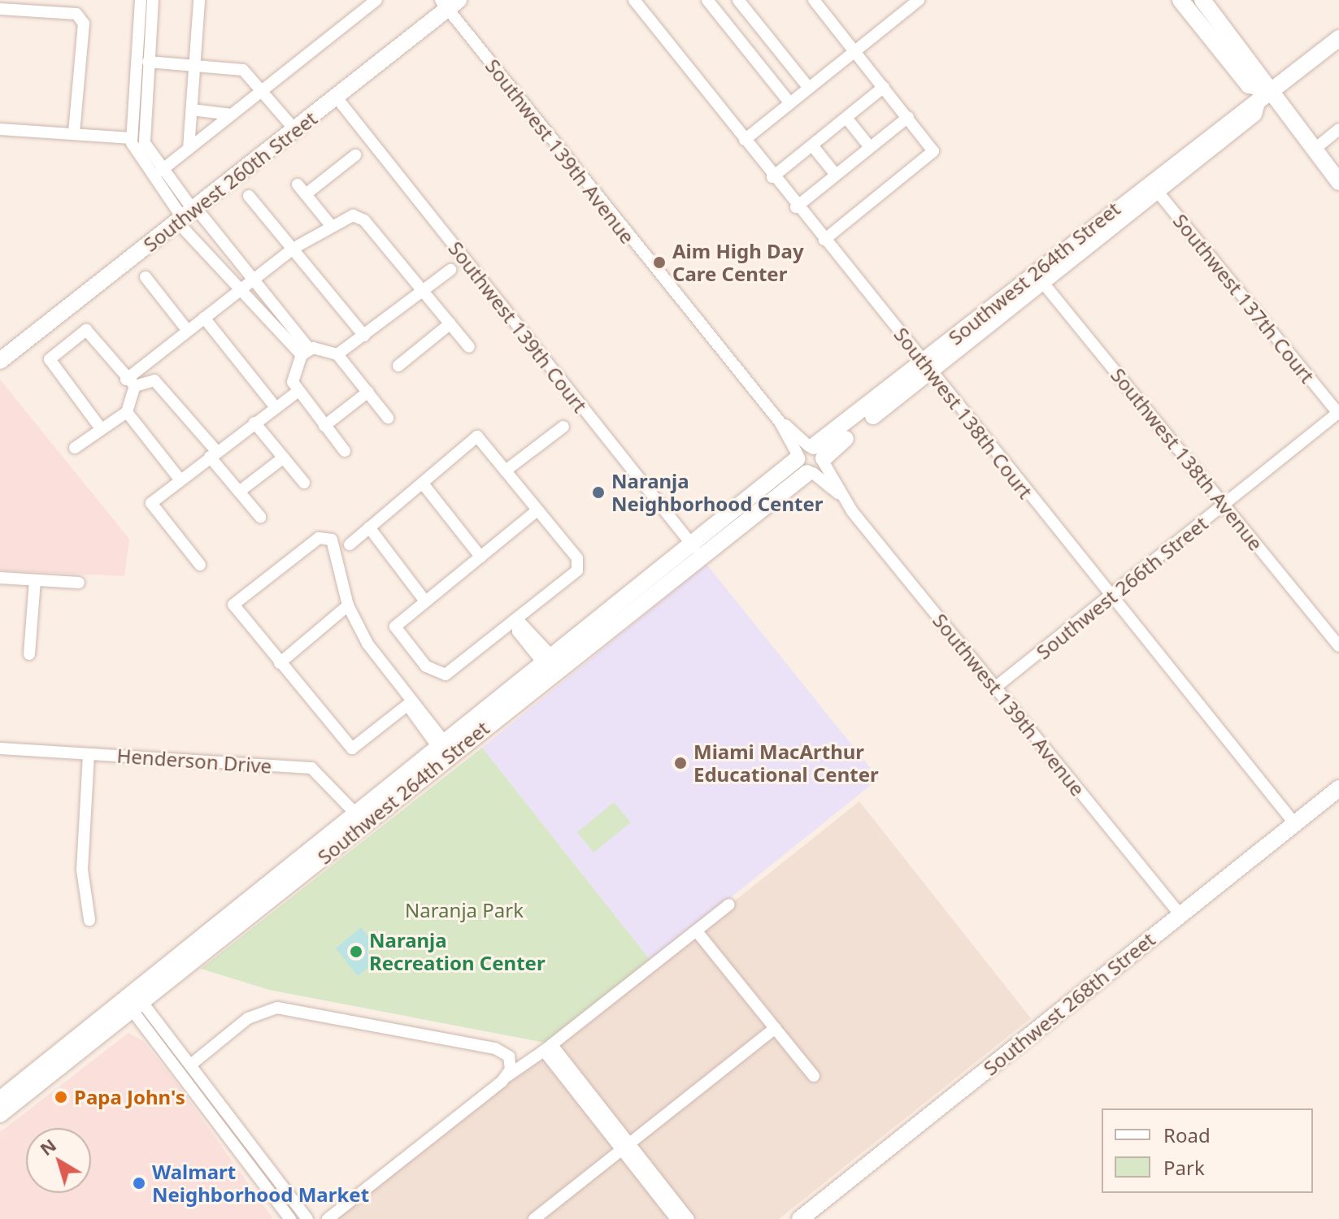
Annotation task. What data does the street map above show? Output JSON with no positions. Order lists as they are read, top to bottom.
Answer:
{
  "streets": {
    "street": [
      "Southwest 139th Avenue",
      "Southwest 260th Street",
      "Southwest 264th Street",
      "Southwest 137th Court",
      "Southwest 139th Court",
      "Southwest 138th Court",
      "Southwest 138th Avenue",
      "Southwest 266th Street",
      "Henderson Drive",
      "Southwest 268th Street"
    ]
  },
  "crossings": [
    ["Southwest 139th Avenue", "Southwest 260th Street"],
    ["Southwest 139th Avenue", "Southwest 264th Street"],
    ["Southwest 139th Avenue", "Southwest 266th Street"],
    ["Southwest 139th Avenue", "Southwest 268th Street"],
    ["Southwest 260th Street", "Southwest 139th Court"],
    ["Southwest 264th Street", "Southwest 137th Court"],
    ["Southwest 264th Street", "Southwest 139th Court"],
    ["Southwest 264th Street", "Southwest 138th Court"],
    ["Southwest 264th Street", "Southwest 138th Avenue"],
    ["Southwest 264th Street", "Henderson Drive"],
    ["Southwest 137th Court", "Southwest 266th Street"],
    ["Southwest 138th Court", "Southwest 266th Street"],
    ["Southwest 138th Court", "Southwest 268th Street"],
    ["Southwest 138th Avenue", "Southwest 266th Street"]
  ],
  "parks": ["Naranja Park"],
  "places": [
    "Aim High Day Care Center",
    "Naranja Neighborhood Center",
    "Miami MacArthur Educational Center",
    "Naranja Recreation Center",
    "Papa John's",
    "Walmart Neighborhood Market"
  ],
  "legend": ["Road", "Park"],
  "north": "top left"
}
